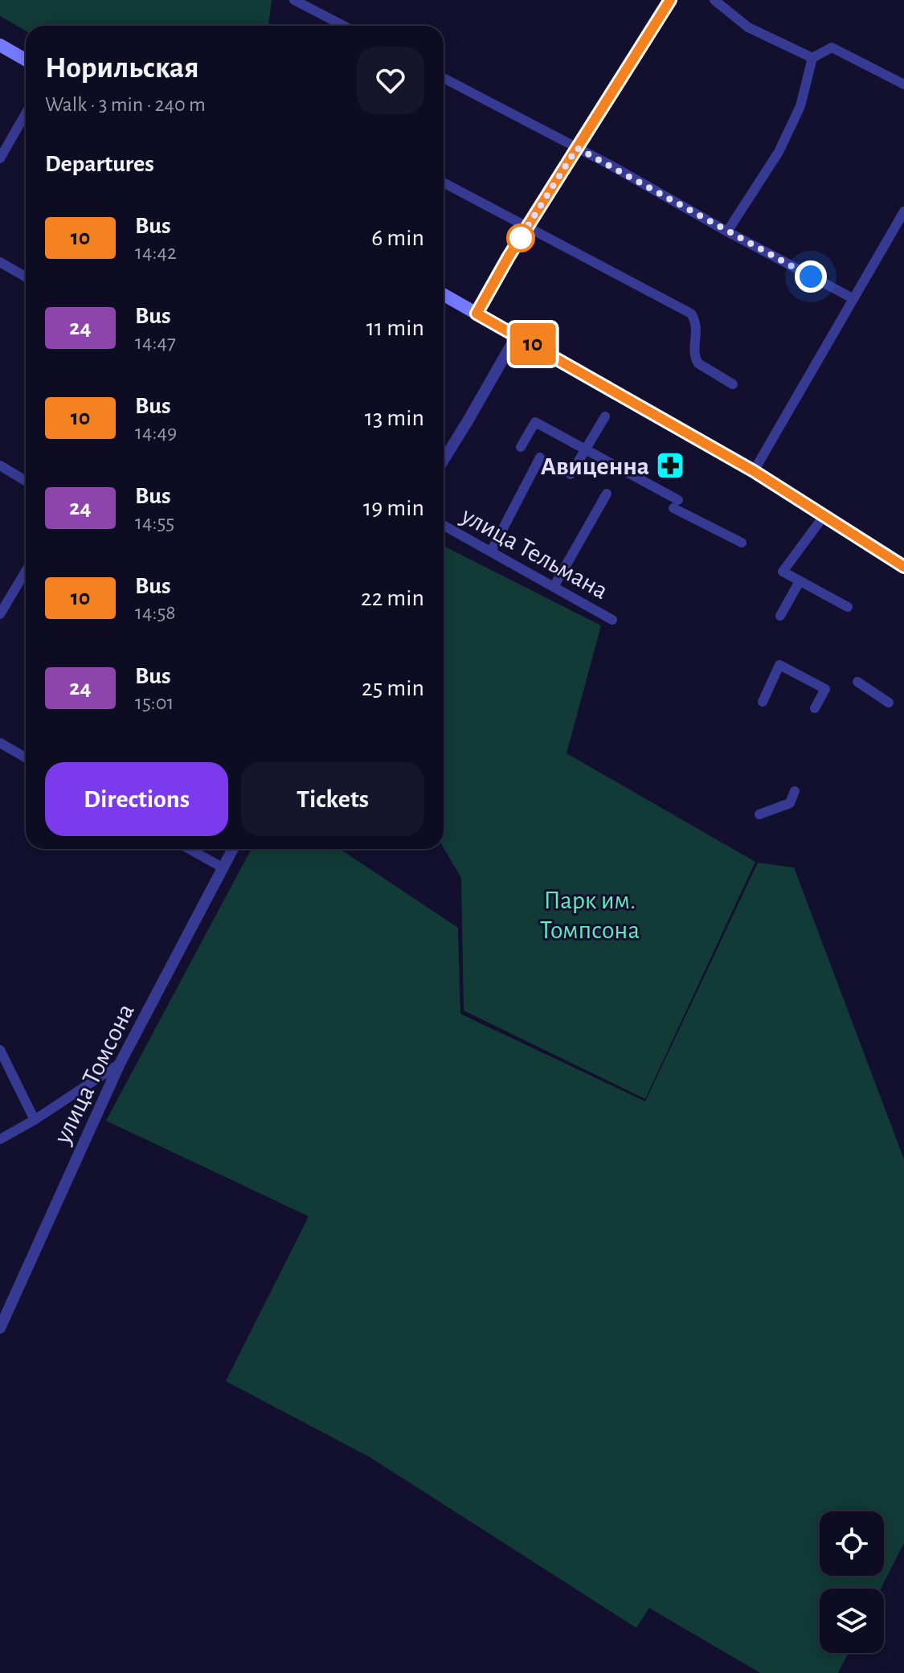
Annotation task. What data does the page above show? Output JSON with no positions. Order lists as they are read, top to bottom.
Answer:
{
  "streets": {
    "street": ["улица Тельмана", "улица Томсона"]
  },
  "parks": ["Парк им. Томпсона"],
  "places": {
    "pharmacy": ["Авиценна"]
  },
  "lines": ["bus line 10"],
  "page": {
    "on_map": "10",
    "heading": [
      ["Норильская", "Walk · 3 min · 240 m"],
      "Departures"
    ],
    "list": [
      {
        "mark": "10",
        "name": "Bus",
        "note": "14:42",
        "value": "6 min"
      },
      {
        "mark": "24",
        "name": "Bus",
        "note": "14:47",
        "value": "11 min"
      },
      {
        "mark": "10",
        "name": "Bus",
        "note": "14:49",
        "value": "13 min"
      },
      {
        "mark": "24",
        "name": "Bus",
        "note": "14:55",
        "value": "19 min"
      },
      {
        "mark": "10",
        "name": "Bus",
        "note": "14:58",
        "value": "22 min"
      },
      {
        "mark": "24",
        "name": "Bus",
        "note": "15:01",
        "value": "25 min"
      }
    ],
    "buttons": ["Directions", "Tickets"]
  }
}
